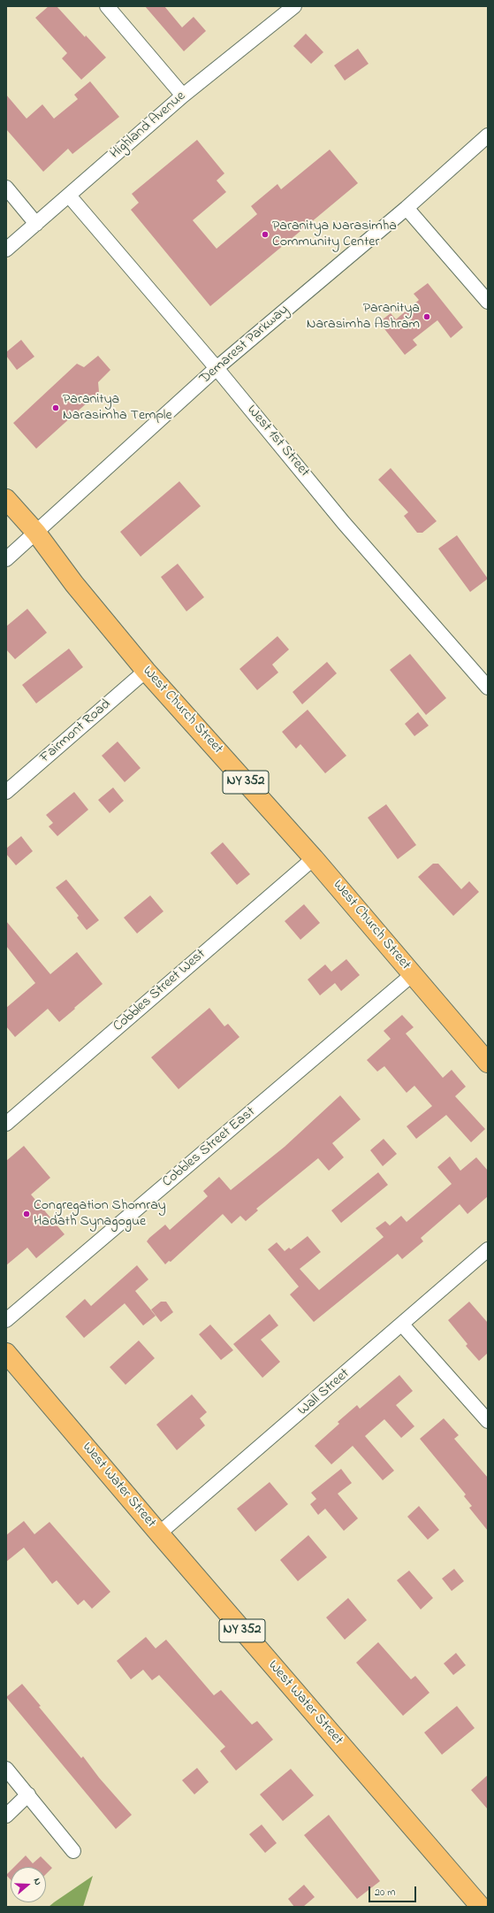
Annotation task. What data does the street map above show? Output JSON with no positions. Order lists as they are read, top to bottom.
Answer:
{
  "streets": {
    "main road": ["West Church Street", "NY 352", "West Water Street"],
    "street": [
      "Highland Avenue",
      "Demarest Parkway",
      "West 1st Street",
      "Fairmont Road",
      "Cobbles Street West",
      "Cobbles Street East",
      "Wall Street"
    ]
  },
  "crossings": [
    ["Highland Avenue", "West 1st Street"],
    ["Demarest Parkway", "West 1st Street"],
    ["Demarest Parkway", "West Church Street"],
    ["West Church Street", "Fairmont Road"],
    ["West Church Street", "Cobbles Street West"],
    ["West Church Street", "Cobbles Street East"],
    ["Wall Street", "West Water Street"]
  ],
  "places": [
    "Paranitya Narasimha Community Center",
    "Paranitya Narasimha Ashram",
    "Paranitya Narasimha Temple",
    "Congregation Shomray Hadath Synagogue"
  ],
  "scale_bar": "20 m",
  "north": "right"
}
